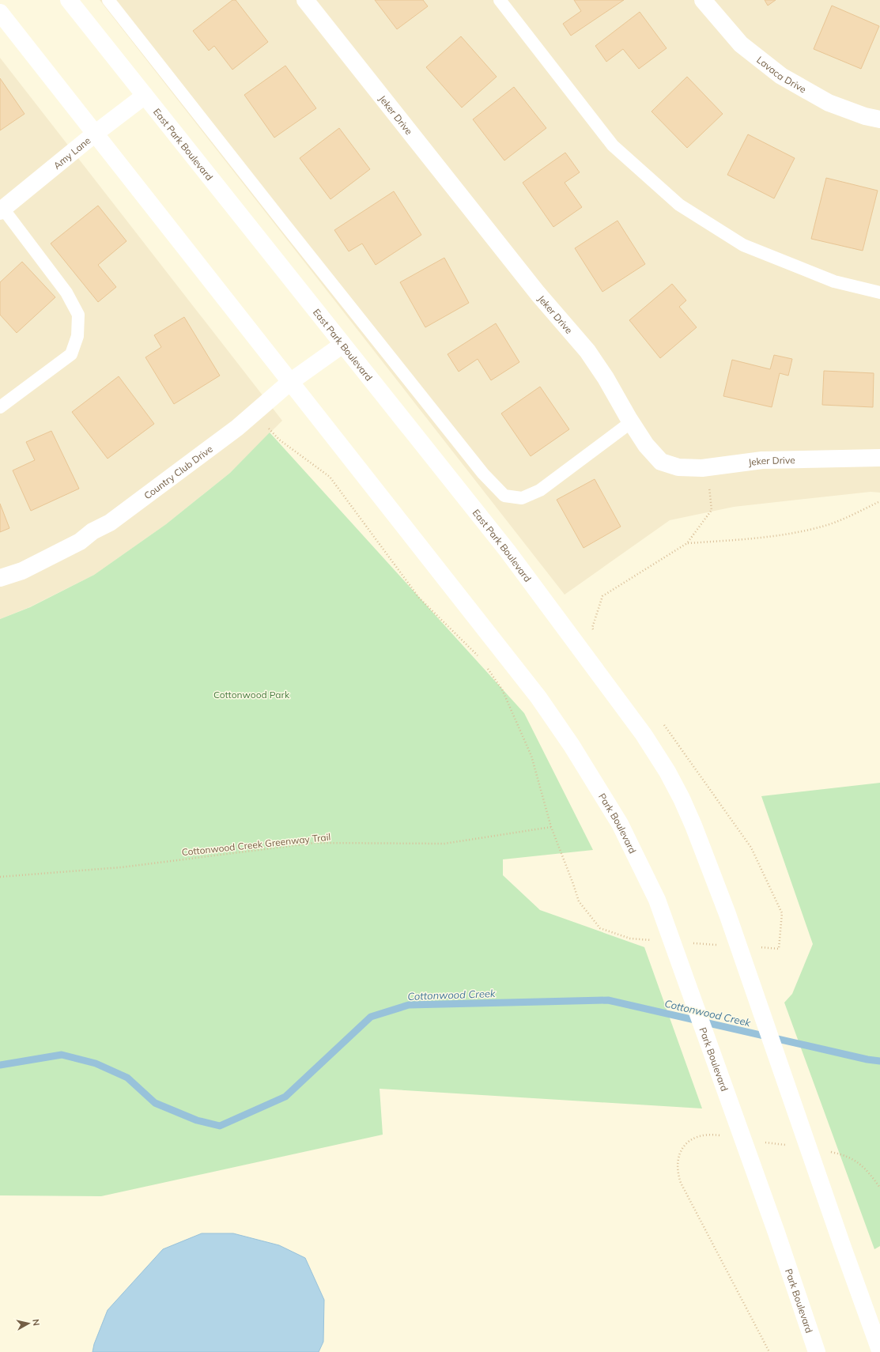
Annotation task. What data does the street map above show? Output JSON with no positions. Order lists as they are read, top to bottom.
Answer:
{
  "streets": {
    "main road": [
      "Lavaca Drive",
      "Jeker Drive",
      "East Park Boulevard",
      "Amy Lane",
      "Country Club Drive",
      "Park Boulevard"
    ],
    "path": ["Cottonwood Creek Greenway Trail"]
  },
  "crossings": [
    ["East Park Boulevard", "Amy Lane"],
    ["East Park Boulevard", "Country Club Drive"],
    ["Country Club Drive", "Park Boulevard"]
  ],
  "water": ["Cottonwood Creek"],
  "parks": ["Cottonwood Park"],
  "north": "right"
}
